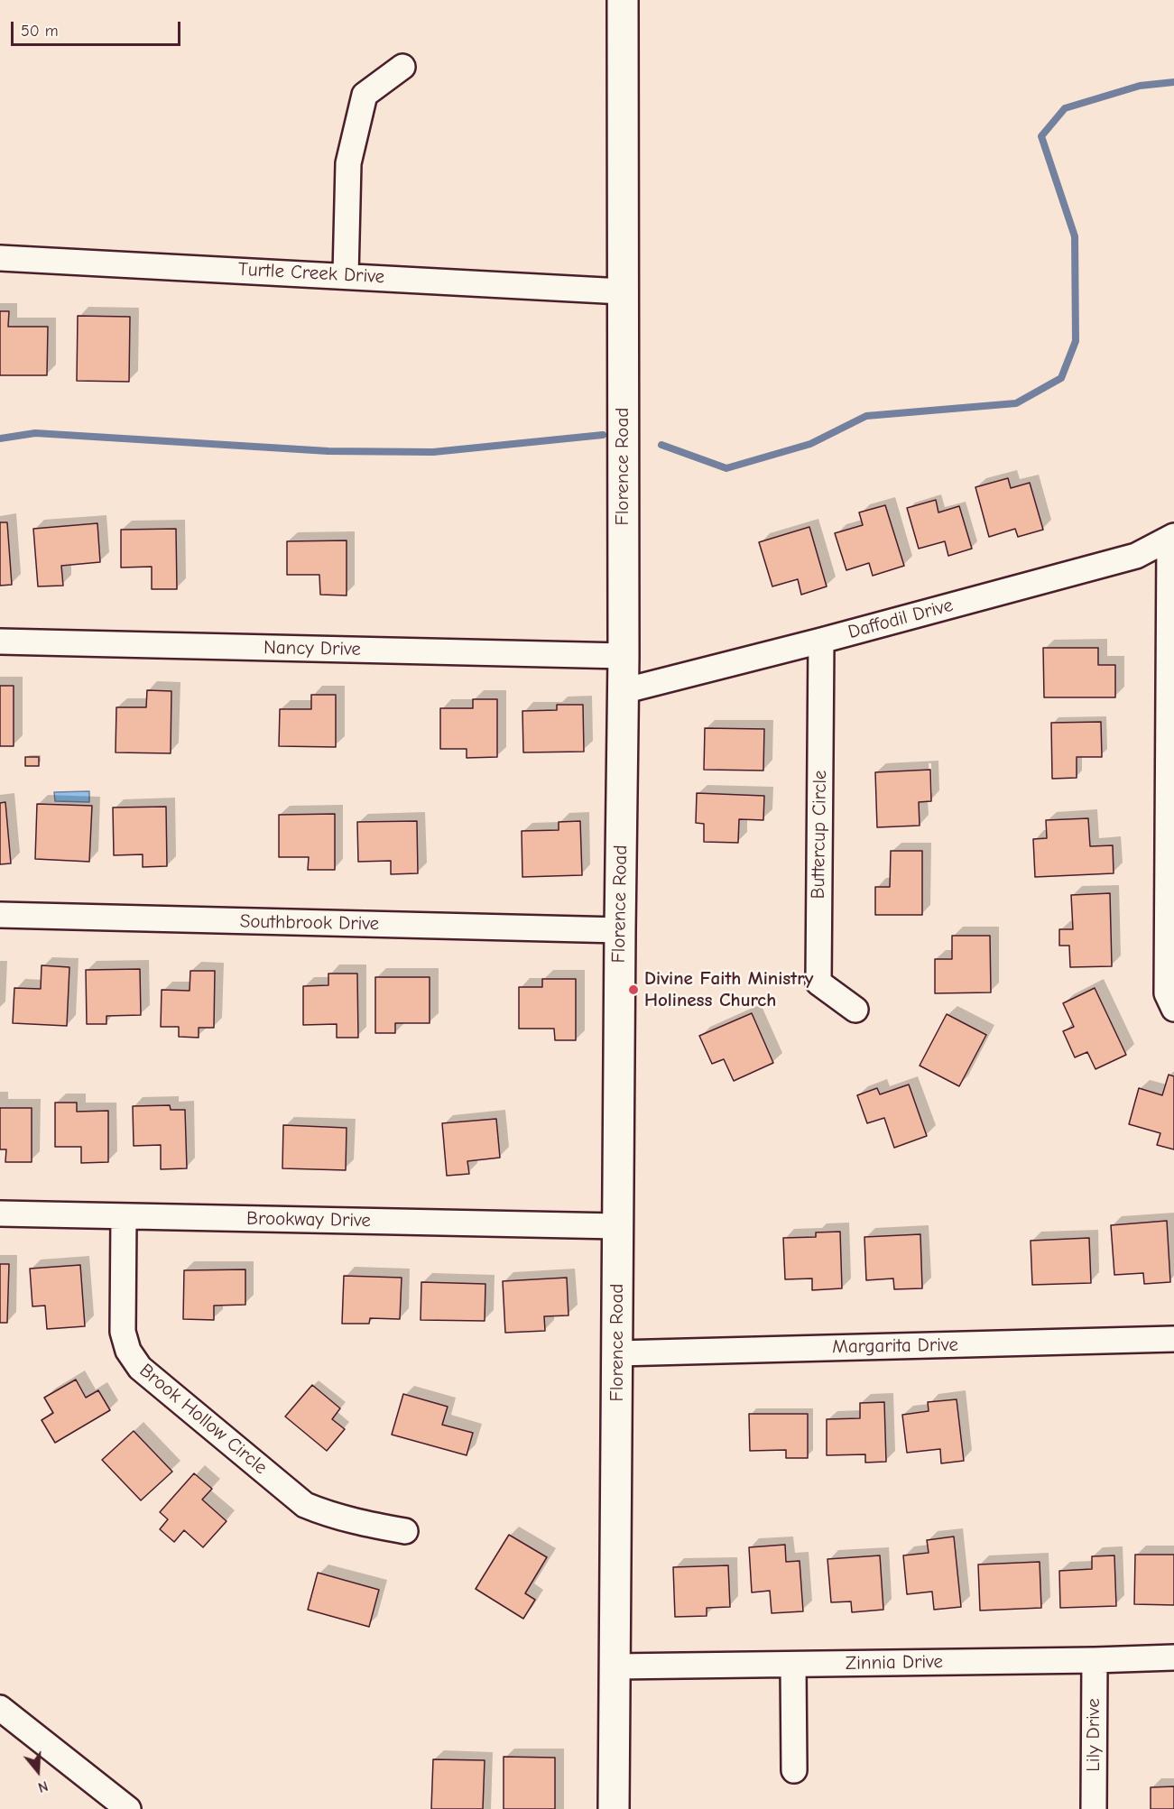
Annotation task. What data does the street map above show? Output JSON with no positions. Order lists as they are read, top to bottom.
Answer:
{
  "streets": {
    "street": [
      "Turtle Creek Drive",
      "Florence Road",
      "Daffodil Drive",
      "Nancy Drive",
      "Buttercup Circle",
      "Southbrook Drive",
      "Brookway Drive",
      "Margarita Drive",
      "Brook Hollow Circle",
      "Zinnia Drive",
      "Lily Drive"
    ]
  },
  "crossings": [
    ["Turtle Creek Drive", "Florence Road"],
    ["Florence Road", "Daffodil Drive"],
    ["Florence Road", "Nancy Drive"],
    ["Florence Road", "Southbrook Drive"],
    ["Florence Road", "Brookway Drive"],
    ["Florence Road", "Margarita Drive"],
    ["Florence Road", "Zinnia Drive"],
    ["Daffodil Drive", "Buttercup Circle"],
    ["Brookway Drive", "Brook Hollow Circle"],
    ["Zinnia Drive", "Lily Drive"]
  ],
  "places": ["Divine Faith Ministry Holiness Church"],
  "scale_bar": "50 m",
  "north": "bottom"
}
